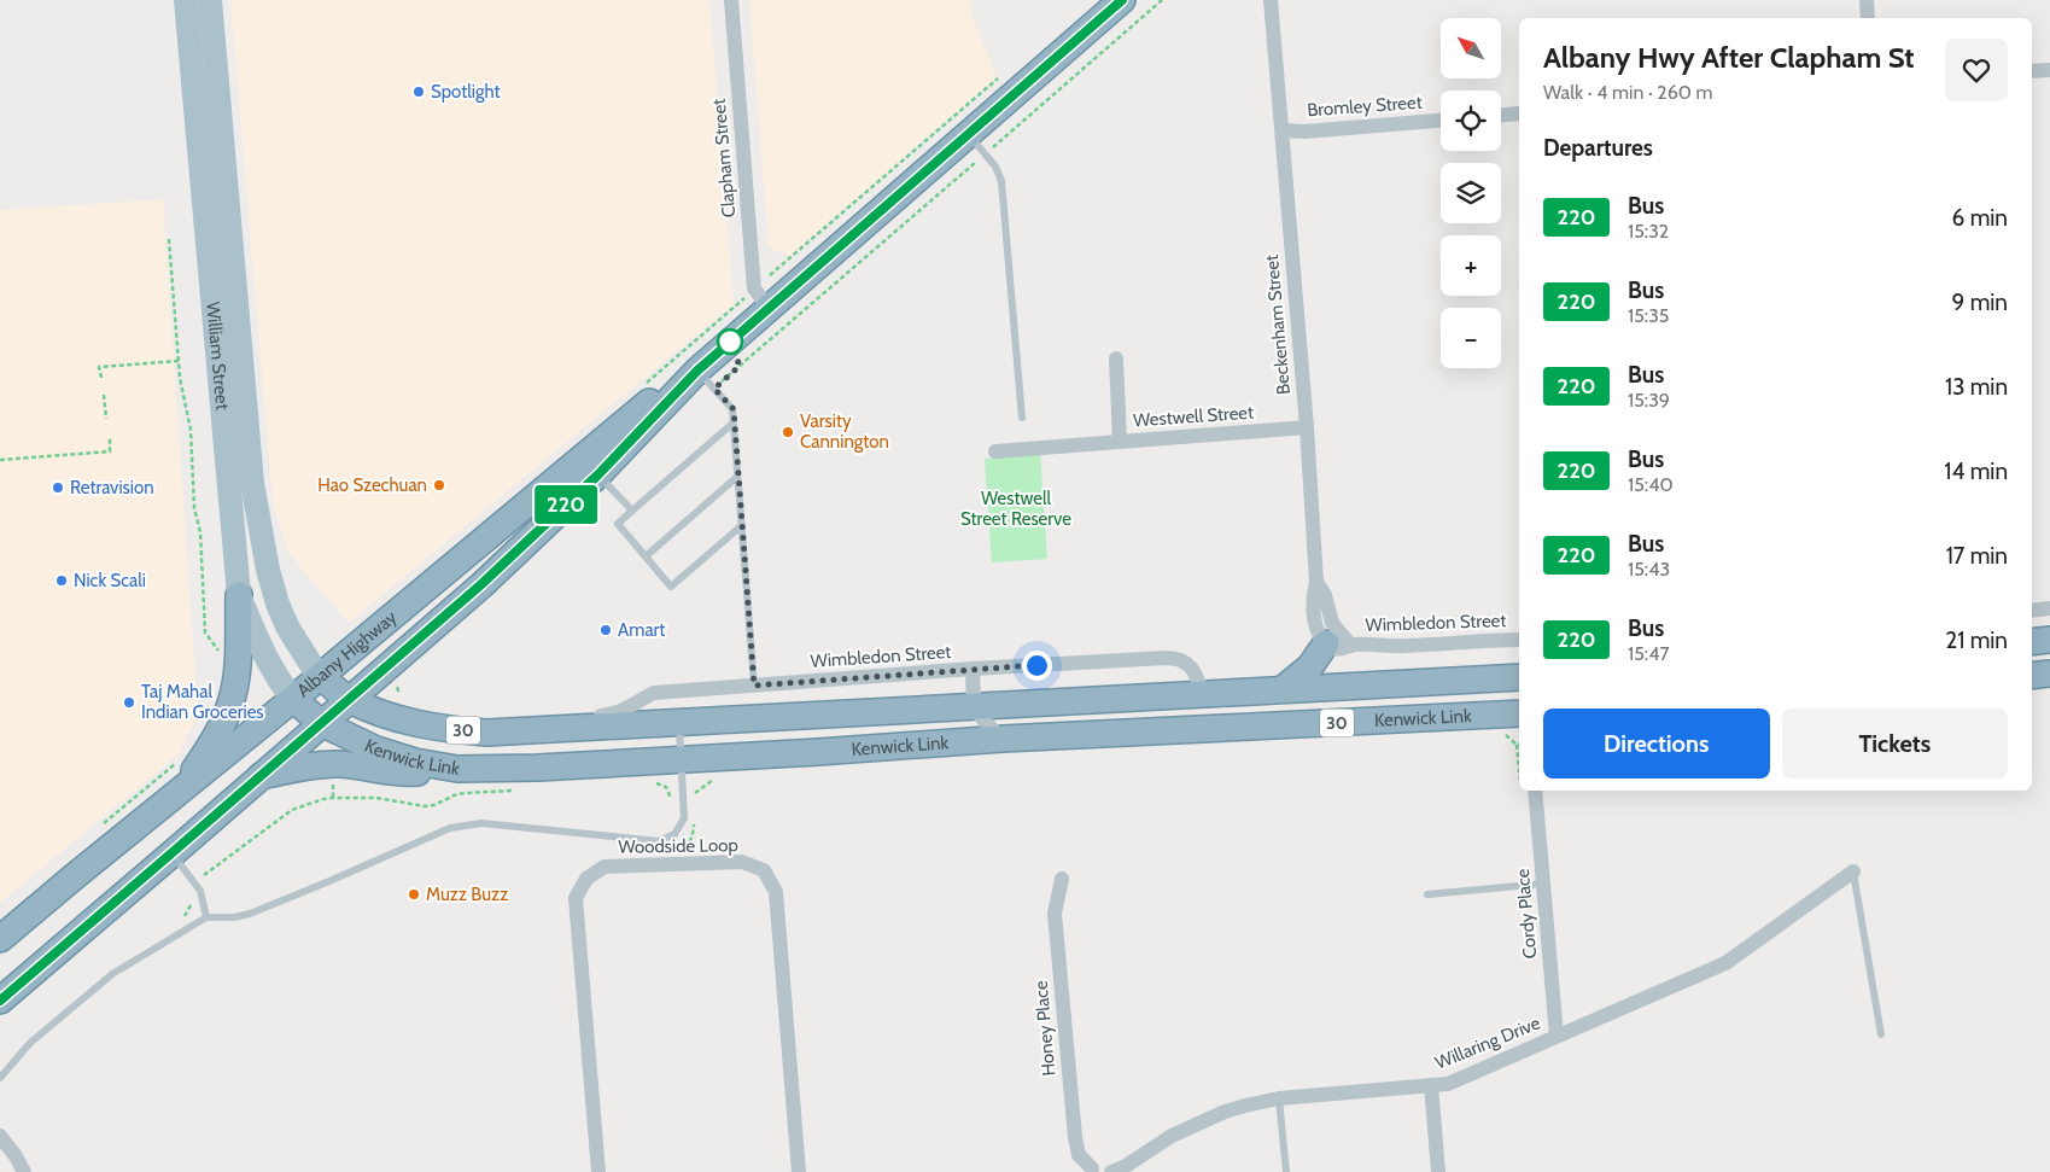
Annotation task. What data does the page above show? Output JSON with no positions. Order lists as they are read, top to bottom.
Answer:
{
  "streets": {
    "highway": ["Albany Highway", "Kenwick Link", "30"],
    "main road": ["William Street"],
    "street": [
      "Bromley Street",
      "Clapham Street",
      "Beckenham Street",
      "Westwell Street",
      "Wimbledon Street",
      "Woodside Loop",
      "Cordy Place",
      "Honey Place",
      "Willaring Drive"
    ]
  },
  "crossings": [
    ["Bromley Street", "Beckenham Street"],
    ["Clapham Street", "Albany Highway"],
    ["Beckenham Street", "Westwell Street"],
    ["Beckenham Street", "Wimbledon Street"],
    ["William Street", "Albany Highway"],
    ["William Street", "Kenwick Link"],
    ["Wimbledon Street", "Kenwick Link"],
    ["Albany Highway", "Kenwick Link"],
    ["Cordy Place", "Willaring Drive"],
    ["Honey Place", "Willaring Drive"]
  ],
  "parks": ["Westwell Street Reserve"],
  "places": [
    "Spotlight",
    "Varsity Cannington",
    "Hao Szechuan",
    "Retravision",
    "Nick Scali",
    "Amart",
    "Taj Mahal Indian Groceries",
    "Muzz Buzz"
  ],
  "lines": ["bus line 220"],
  "north": "top left",
  "page": {
    "on_map": "220",
    "map_buttons": ["+", "−"],
    "heading": [
      ["Albany Hwy After Clapham St", "Walk · 4 min · 260 m"],
      "Departures"
    ],
    "list": [
      {
        "mark": "220",
        "name": "Bus",
        "note": "15:32",
        "value": "6 min"
      },
      {
        "mark": "220",
        "name": "Bus",
        "note": "15:35",
        "value": "9 min"
      },
      {
        "mark": "220",
        "name": "Bus",
        "note": "15:39",
        "value": "13 min"
      },
      {
        "mark": "220",
        "name": "Bus",
        "note": "15:40",
        "value": "14 min"
      },
      {
        "mark": "220",
        "name": "Bus",
        "note": "15:43",
        "value": "17 min"
      },
      {
        "mark": "220",
        "name": "Bus",
        "note": "15:47",
        "value": "21 min"
      }
    ],
    "buttons": ["Directions", "Tickets"]
  }
}
